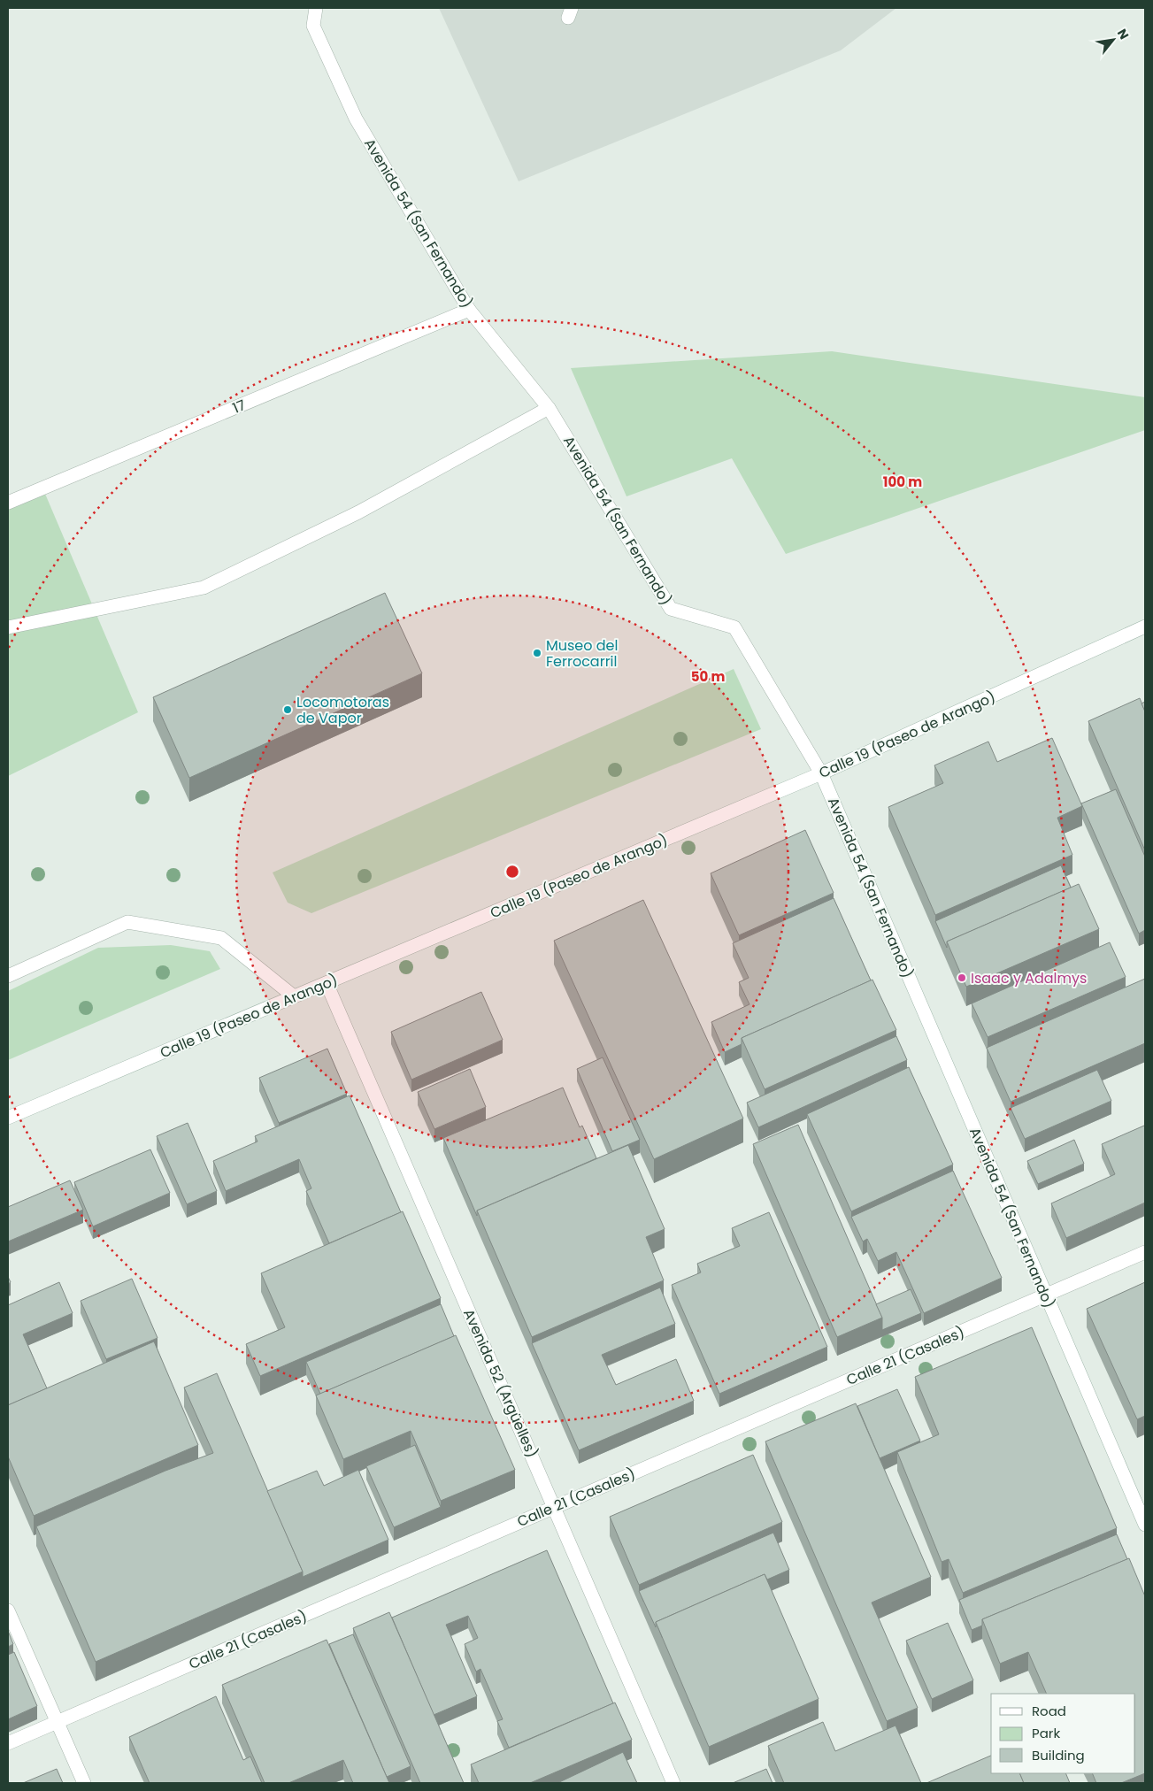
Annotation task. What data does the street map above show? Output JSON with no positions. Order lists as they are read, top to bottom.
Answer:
{
  "streets": {
    "street": [
      "Avenida 54 (San Fernando)",
      "17",
      "Calle 19 (Paseo de Arango)",
      "Calle 21 (Casales)",
      "Avenida 52 (Argüelles)"
    ]
  },
  "crossings": [
    ["Avenida 54 (San Fernando)", "17"],
    ["Avenida 54 (San Fernando)", "Calle 19 (Paseo de Arango)"],
    ["Avenida 54 (San Fernando)", "Calle 21 (Casales)"],
    ["Calle 19 (Paseo de Arango)", "Avenida 52 (Argüelles)"],
    ["Calle 21 (Casales)", "Avenida 52 (Argüelles)"]
  ],
  "places": ["Museo del Ferrocarril", "Locomotoras de Vapor", "Isaac y Adalmys"],
  "legend": ["Road", "Park", "Building"],
  "north": "top right",
  "rings": ["100 m", "50 m"]
}
